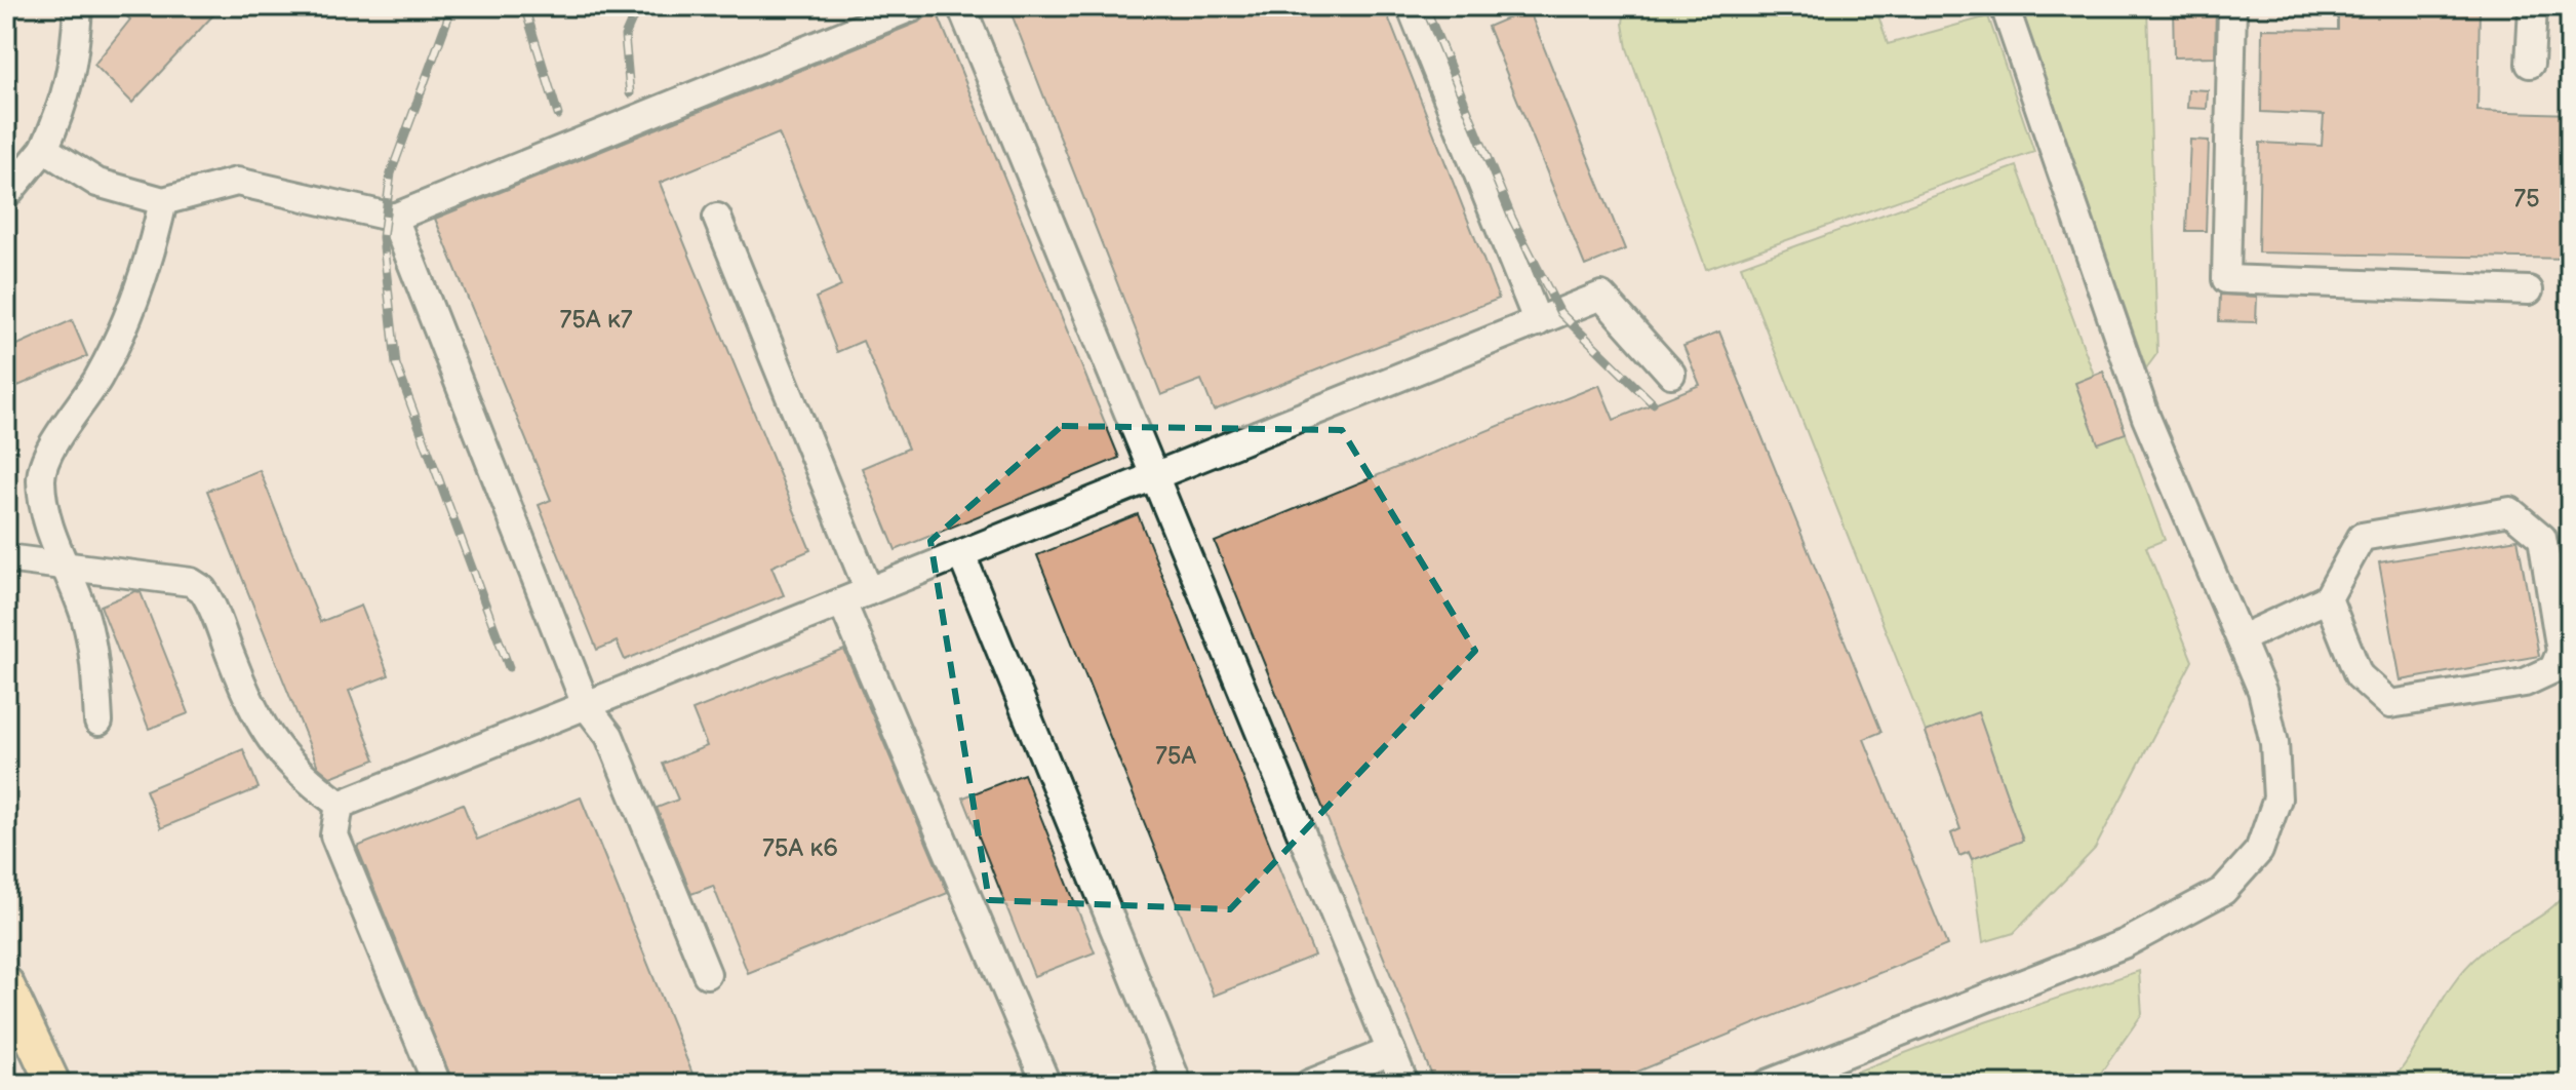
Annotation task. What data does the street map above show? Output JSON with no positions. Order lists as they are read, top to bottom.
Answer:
{
  "house_numbers": [
    "75",
    "75А к7",
    "75А",
    "75А к6"
  ]
}
